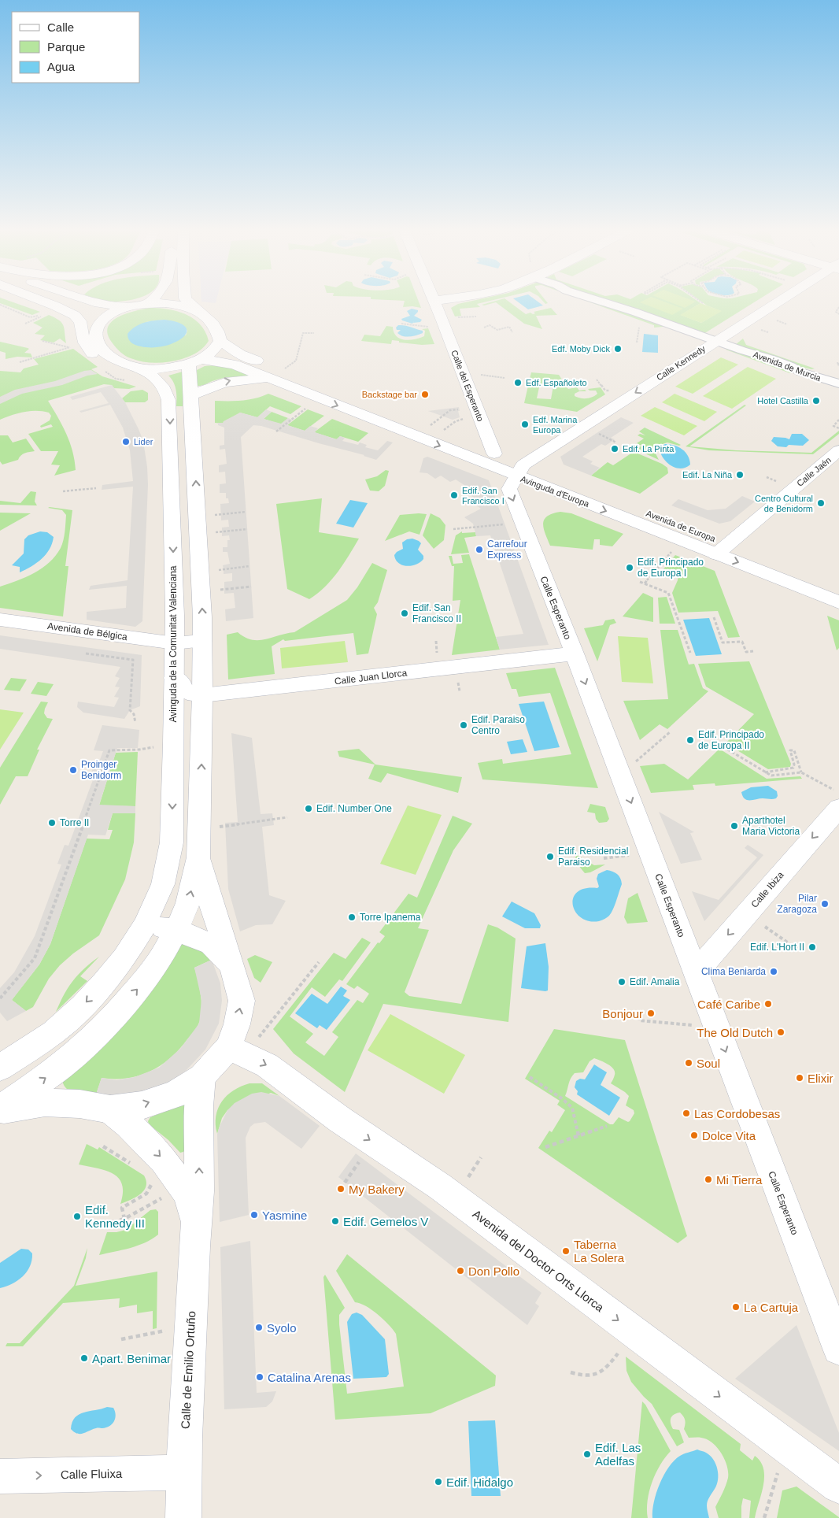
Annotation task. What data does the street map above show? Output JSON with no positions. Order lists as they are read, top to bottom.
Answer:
{
  "streets": {
    "main road": [
      "Calle Kennedy",
      "Calle del Esperanto",
      "Calle Jaén",
      "Avinguda d'Europa",
      "Avenida de Europa",
      "Calle Esperanto",
      "Avenida de Bélgica",
      "Avinguda de la Comunitat Valenciana",
      "Calle Juan Llorca",
      "Calle Ibiza",
      "Avenida del Doctor Orts Llorca",
      "Calle de Emilio Ortuño",
      "Calle Fluixa"
    ],
    "street": ["Avenida de Murcia"]
  },
  "crossings": [
    ["Calle Kennedy", "Avenida de Murcia"],
    ["Calle Kennedy", "Avinguda d'Europa"],
    ["Calle Kennedy", "Avenida de Europa"],
    ["Calle Kennedy", "Calle Esperanto"],
    ["Calle del Esperanto", "Avinguda d'Europa"],
    ["Calle Jaén", "Avinguda d'Europa"],
    ["Calle Jaén", "Avenida de Europa"],
    ["Avinguda d'Europa", "Avenida de Europa"],
    ["Avinguda d'Europa", "Calle Esperanto"],
    ["Avenida de Europa", "Calle Esperanto"],
    ["Calle Esperanto", "Calle Juan Llorca"],
    ["Calle Esperanto", "Calle Ibiza"],
    ["Avenida de Bélgica", "Avinguda de la Comunitat Valenciana"],
    ["Avinguda de la Comunitat Valenciana", "Calle Juan Llorca"],
    ["Calle de Emilio Ortuño", "Calle Fluixa"]
  ],
  "one_way": [
    "Calle Kennedy",
    "Calle Esperanto",
    "Calle Ibiza",
    "Avenida del Doctor Orts Llorca",
    "Calle Fluixa"
  ],
  "places": [
    "Edf. Moby Dick",
    "Edf. Españoleto",
    "Backstage bar",
    "Hotel Castilla",
    "Edf. Marina Europa",
    "Lider",
    "Edif. La Pinta",
    "Edif. La Niña",
    "Edif. San Francisco I",
    "Centro Cultural de Benidorm",
    "Carrefour Express",
    "Edif. Principado de Europa I",
    "Edif. San Francisco II",
    "Edif. Paraiso Centro",
    "Edif. Principado de Europa II",
    "Proinger Benidorm",
    "Edif. Number One",
    "Torre II",
    "Aparthotel Maria Victoria",
    "Edif. Residencial Paraiso",
    "Pilar Zaragoza",
    "Torre Ipanema",
    "Edif. L'Hort II",
    "Clima Beniarda",
    "Edif. Amalia",
    "Café Caribe",
    "Bonjour",
    "The Old Dutch",
    "Soul",
    "Elixir",
    "Las Cordobesas",
    "Dolce Vita",
    "Mi Tierra",
    "My Bakery",
    "Yasmine",
    "Edif. Kennedy III",
    "Edif. Gemelos V",
    "Taberna La Solera",
    "Don Pollo",
    "La Cartuja",
    "Syolo",
    "Apart. Benimar",
    "Catalina Arenas",
    "Edif. Las Adelfas",
    "Edif. Hidalgo"
  ],
  "legend": ["Calle", "Parque", "Agua"]
}
